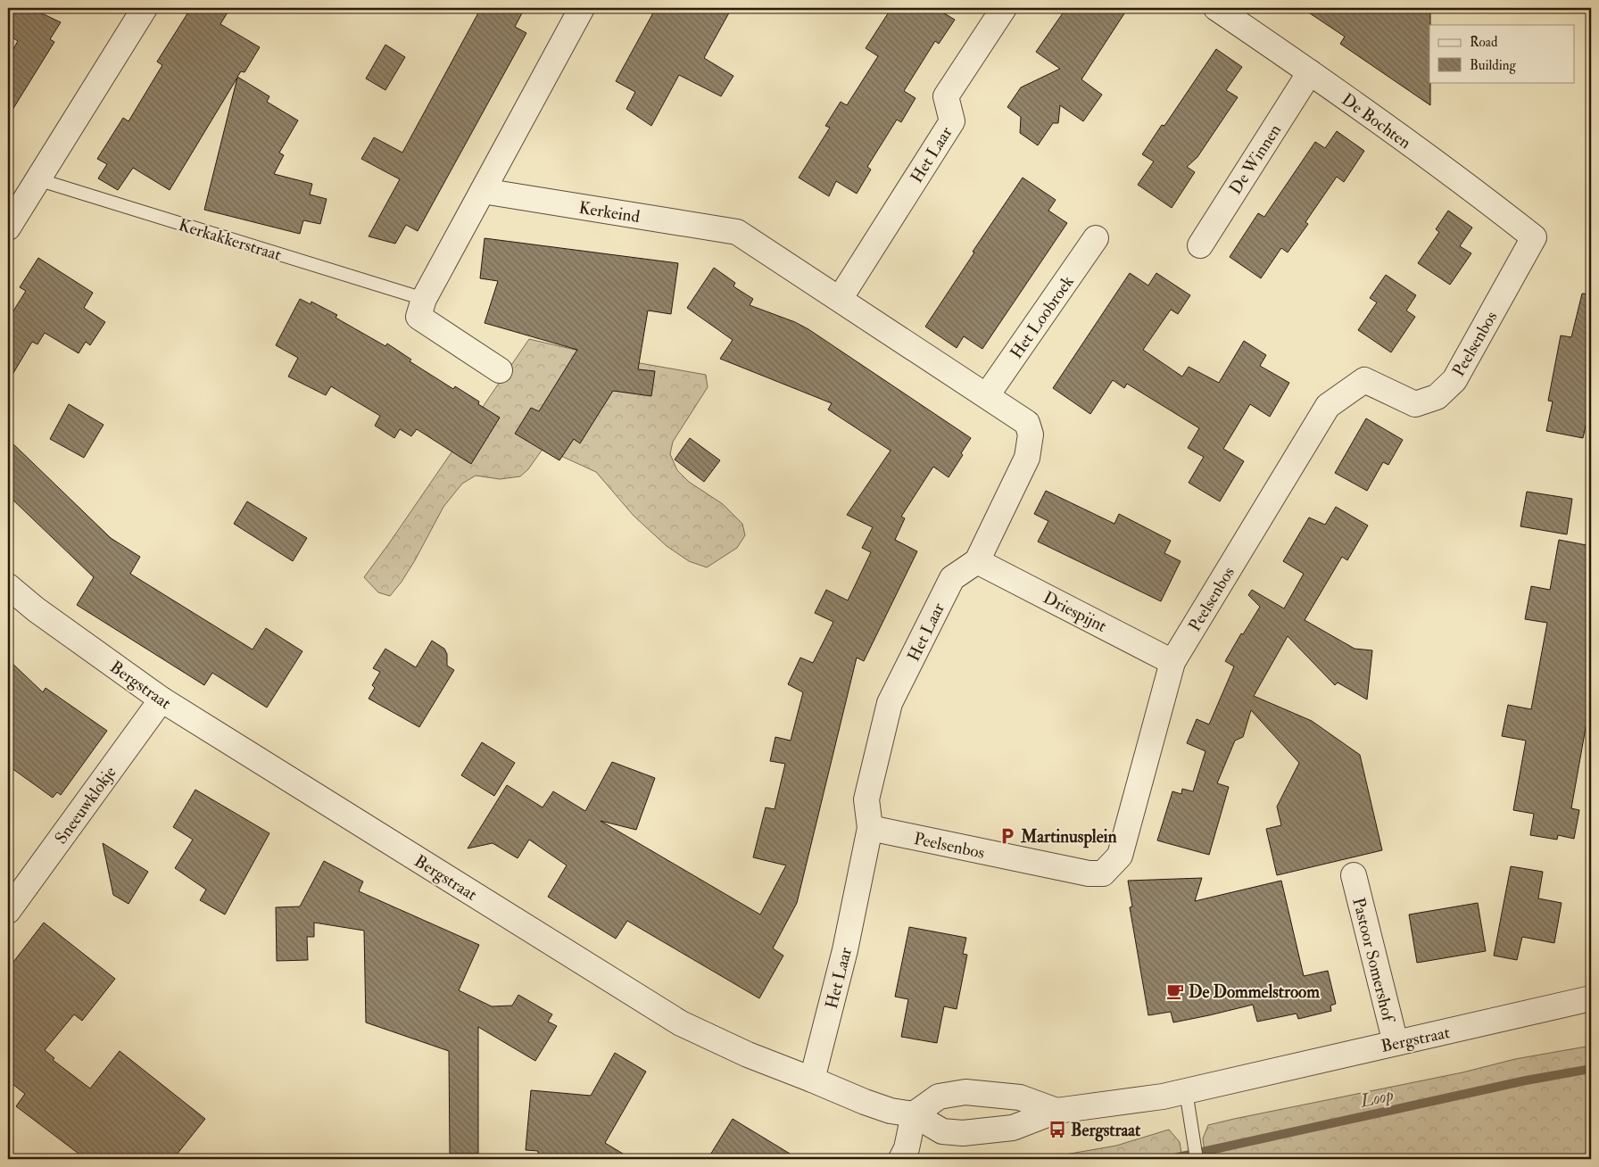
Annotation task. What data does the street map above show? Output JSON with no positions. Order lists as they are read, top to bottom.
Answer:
{
  "streets": {
    "street": [
      "De Bochten",
      "Het Laar",
      "De Winnen",
      "Kerkeind",
      "Het Loobroek",
      "Peelsenbos",
      "Driespijnt",
      "Bergstraat",
      "Sneeuwklokje",
      "Pastoor Somershof"
    ],
    "lane": ["Kerkakkerstraat"]
  },
  "crossings": [
    ["De Bochten", "De Winnen"],
    ["De Bochten", "Peelsenbos"],
    ["Het Laar", "Kerkeind"],
    ["Het Laar", "Peelsenbos"],
    ["Het Laar", "Driespijnt"],
    ["Het Laar", "Bergstraat"],
    ["Peelsenbos", "Driespijnt"],
    ["Bergstraat", "Sneeuwklokje"],
    ["Bergstraat", "Pastoor Somershof"]
  ],
  "water": ["Loop"],
  "places": {
    "parking": ["Martinusplein"],
    "cafe": ["De Dommelstroom"],
    "bus stop": ["Bergstraat"]
  },
  "legend": ["Road", "Building"]
}
